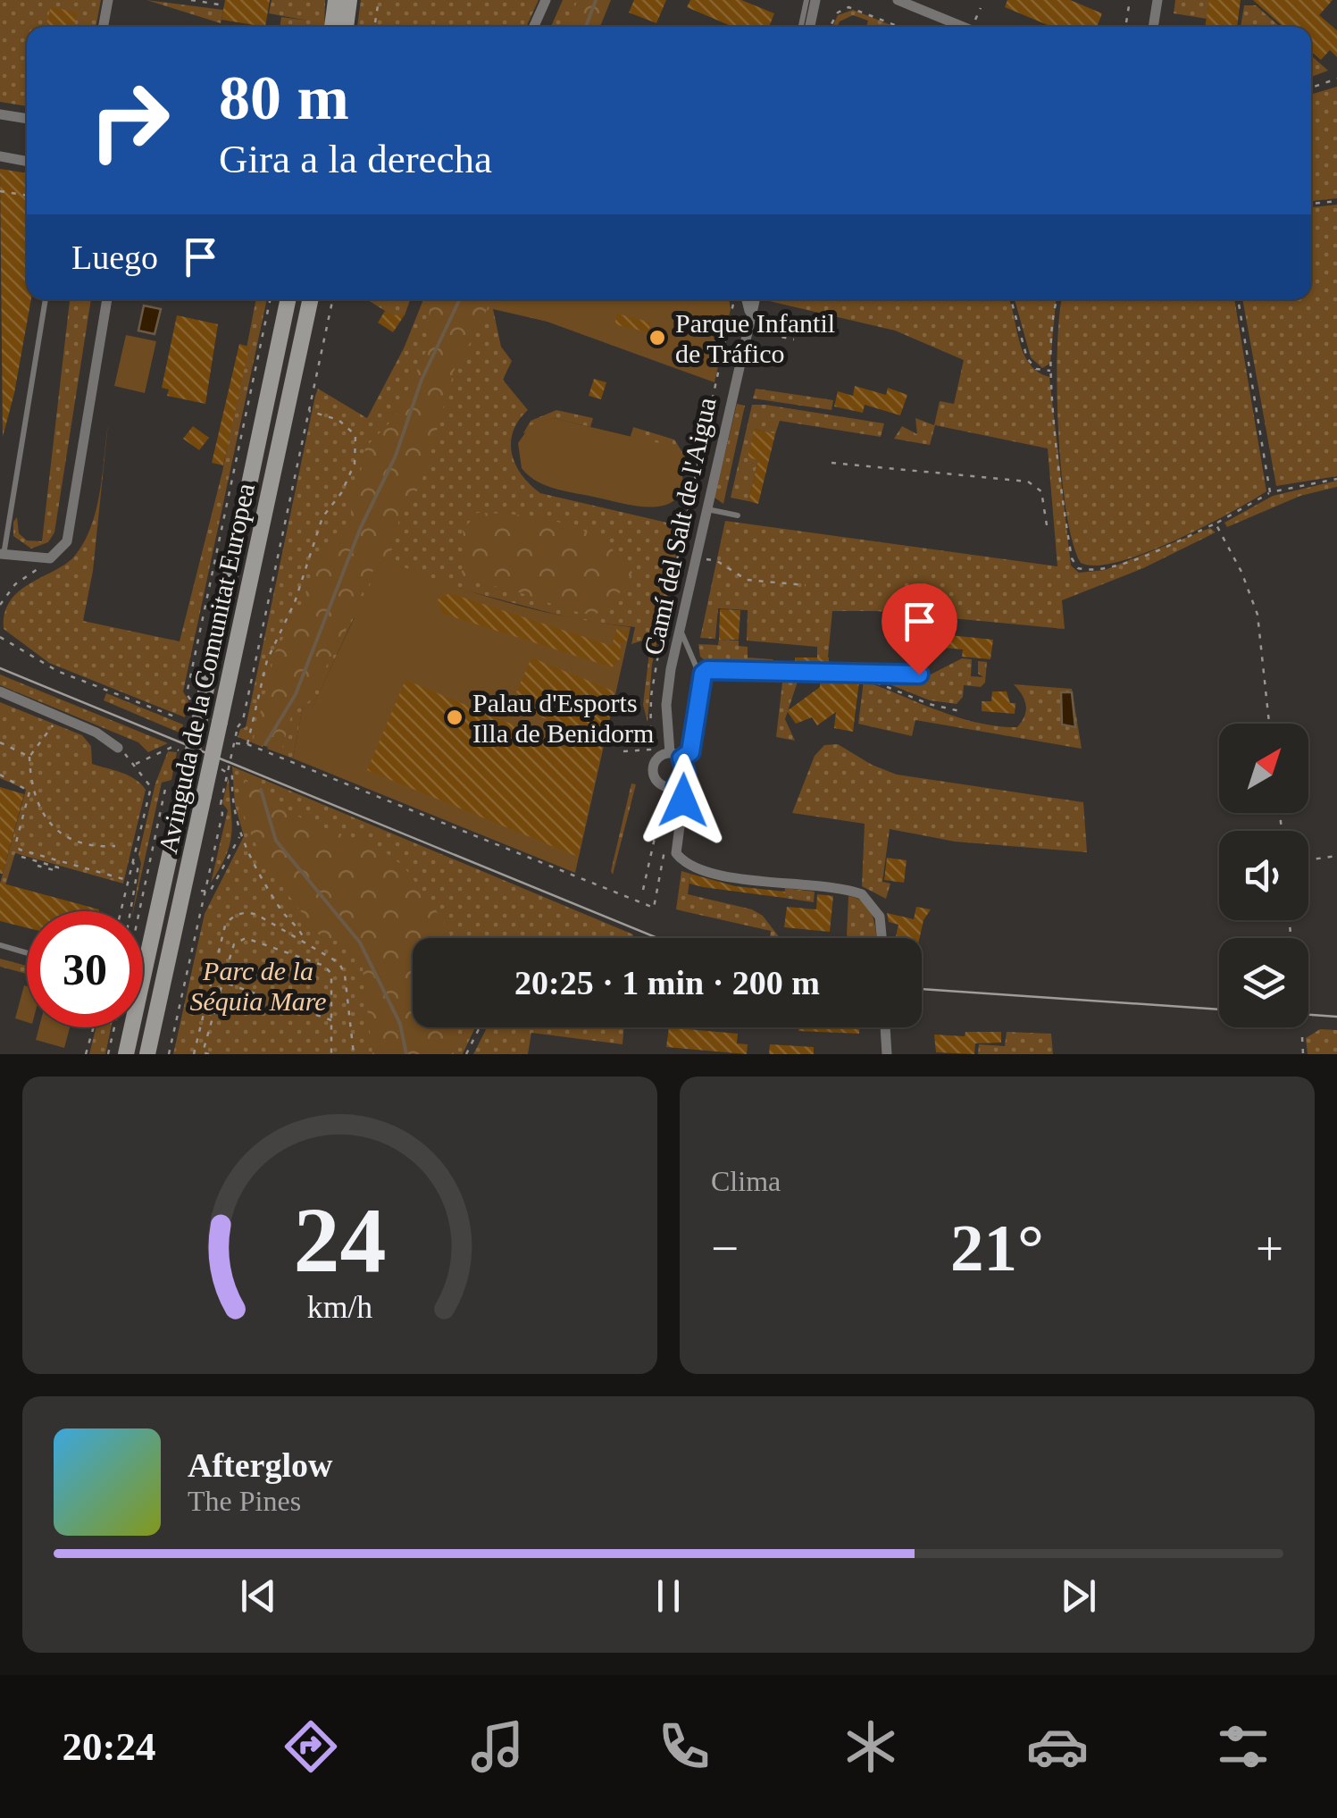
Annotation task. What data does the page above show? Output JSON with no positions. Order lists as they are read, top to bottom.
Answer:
{
  "streets": {
    "main road": ["Avinguda de la Comunitat Europea"],
    "street": ["Camí del Salt de l'Aigua"]
  },
  "parks": ["Parc de la Séquia Mare"],
  "places": ["Parque Infantil de Tráfico", "Palau d'Esports Illa de Benidorm"],
  "north": "top right",
  "page": {
    "turn": ["80 m", "Gira a la derecha"],
    "then": "Luego",
    "limit": "30",
    "trip": "20:25 · 1 min · 200 m",
    "tile": "Clima",
    "heat": ["−", "21°", "+"],
    "song": ["Afterglow", "The Pines"],
    "tabs": "20:24",
    "gauge": ["24", "km/h"]
  }
}
